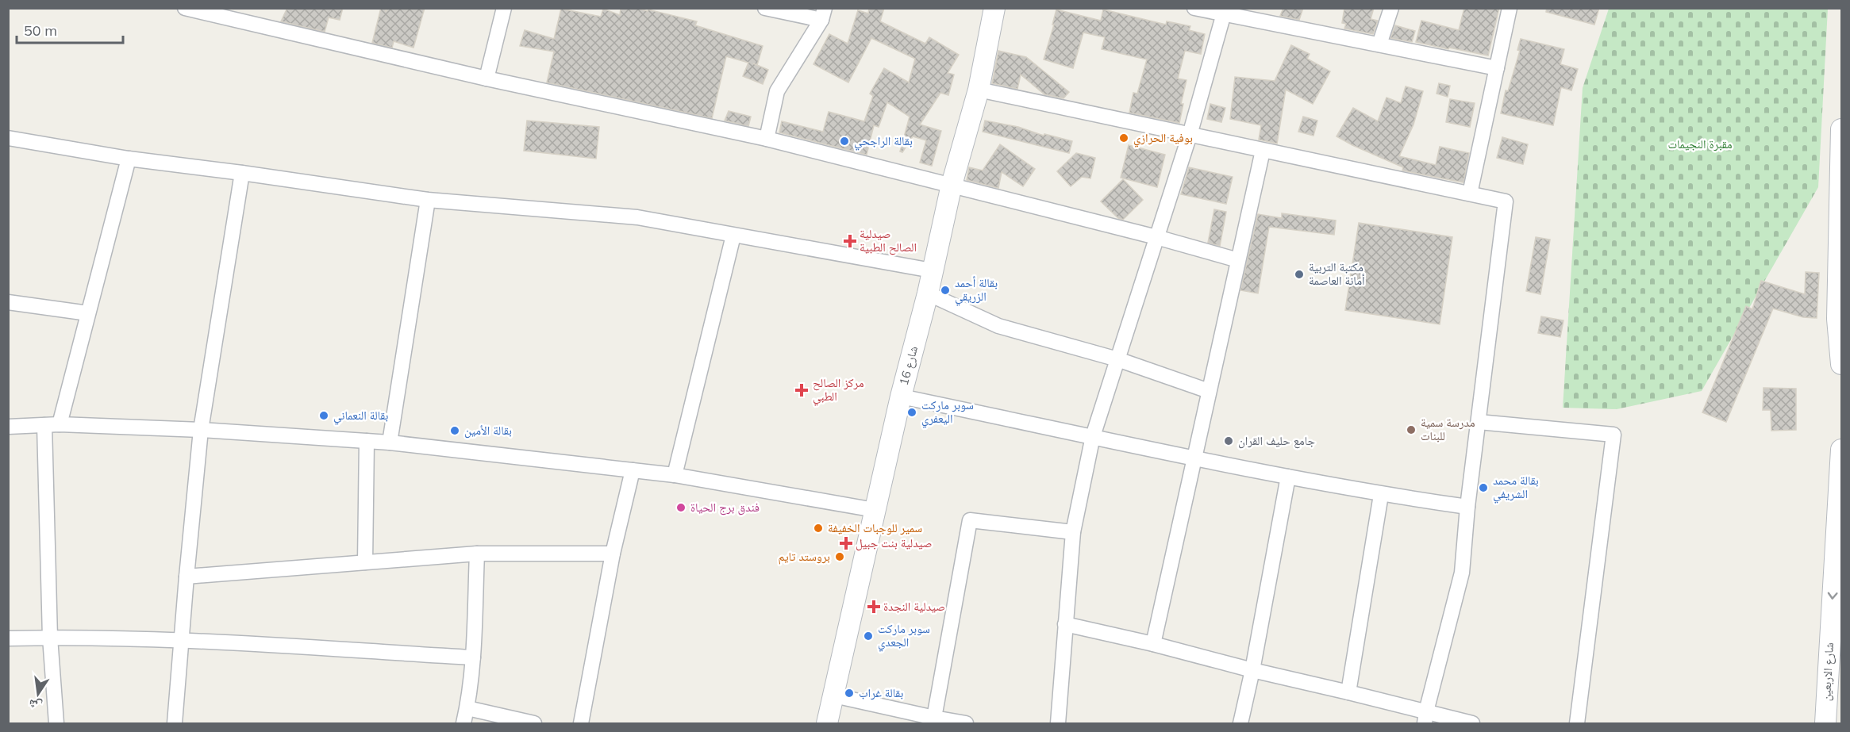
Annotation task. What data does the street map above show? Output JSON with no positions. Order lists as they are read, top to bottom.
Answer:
{
  "streets": {
    "street": ["شارع 16", "شارع الاربعين"]
  },
  "one_way": ["شارع الاربعين"],
  "parks": ["مقبرة النجيمات"],
  "places": {
    "other": [
      "بوفية الحرازي",
      "بقالة الراجحي",
      "مكتبة التربية أمانة العاصمة",
      "بقالة أحمد الزريقي",
      "سوبر ماركت اليعفري",
      "بقالة النعماني",
      "مدرسة سمية للبنات",
      "بقالة الأمين",
      "جامع حليف القران",
      "بقالة محمد الشريفي",
      "فندق برج الحياة",
      "سمير للوجبات الخفيفة",
      "بروستد تايم",
      "سوبر ماركت الجعدي",
      "بقالة غراب"
    ],
    "health": [
      "صيدلية الصالح الطبية",
      "مركز الصالح الطبي",
      "صيدلية بنت جبيل",
      "صيدلية النجدة"
    ]
  },
  "scale_bar": "50 m",
  "north": "bottom"
}
